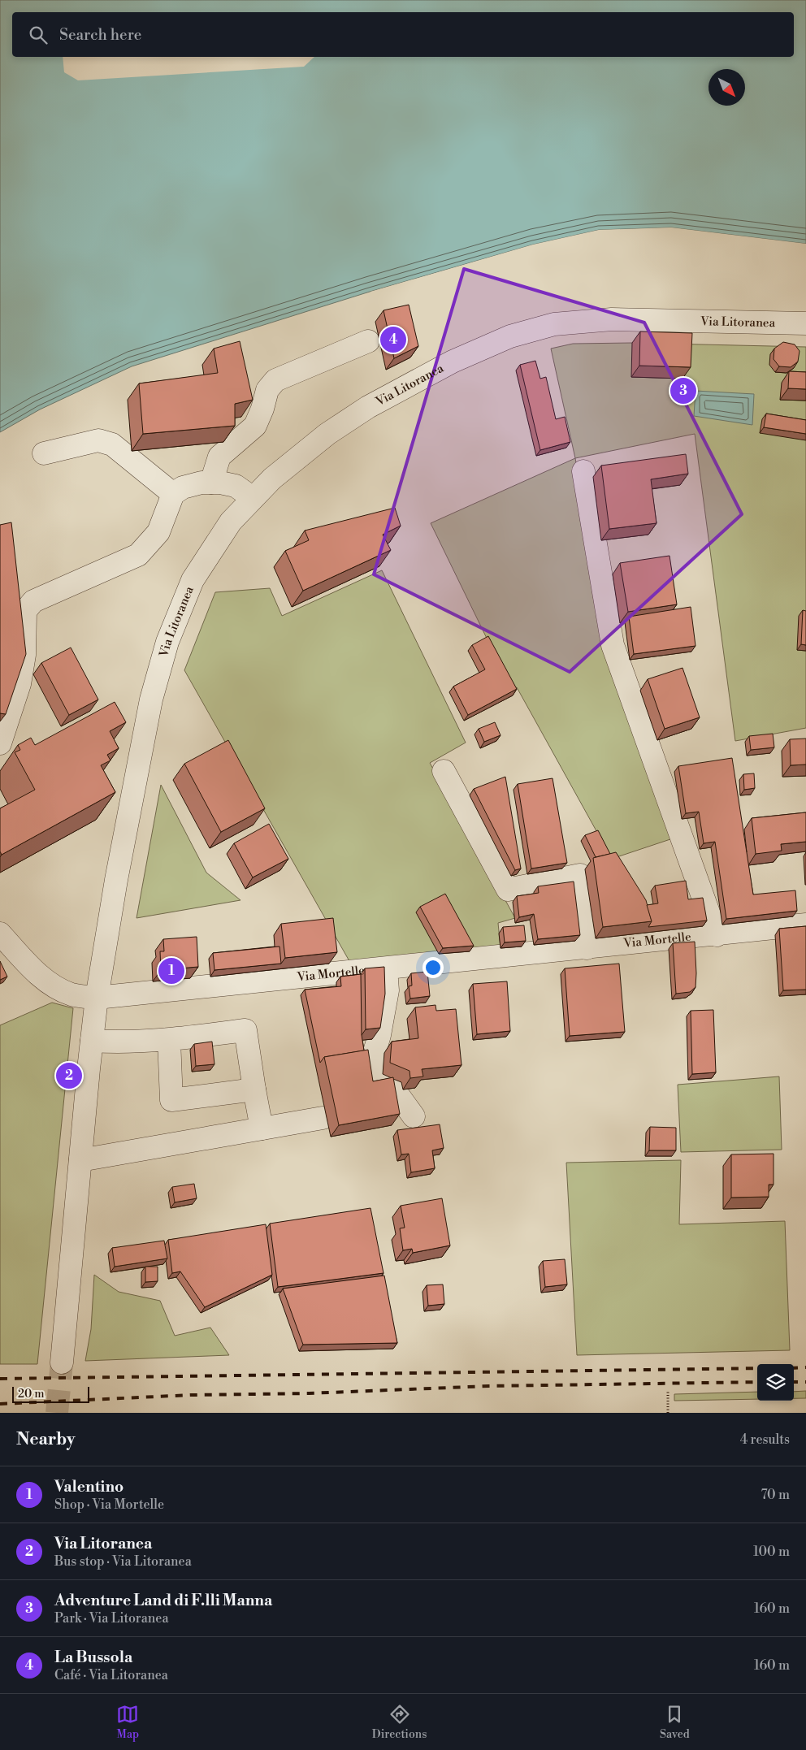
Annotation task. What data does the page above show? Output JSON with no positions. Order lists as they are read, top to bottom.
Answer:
{
  "streets": {
    "street": ["Via Litoranea", "Via Mortelle"]
  },
  "crossings": [
    ["Via Litoranea", "Via Mortelle"]
  ],
  "scale_bar": "20 m",
  "north": "bottom right",
  "page": {
    "search": "Search here",
    "pins": [
      "4",
      "3",
      "1",
      "2"
    ],
    "scale": "20 m",
    "heading": ["Nearby", "4 results"],
    "list": [
      {
        "mark": "1",
        "name": "Valentino",
        "note": "Shop · Via Mortelle",
        "value": "70 m"
      },
      {
        "mark": "2",
        "name": "Via Litoranea",
        "note": "Bus stop · Via Litoranea",
        "value": "100 m"
      },
      {
        "mark": "3",
        "name": "Adventure Land di F.lli Manna",
        "note": "Park · Via Litoranea",
        "value": "160 m"
      },
      {
        "mark": "4",
        "name": "La Bussola",
        "note": "Café · Via Litoranea",
        "value": "160 m"
      }
    ],
    "nav": ["Map", "Directions", "Saved"]
  }
}
